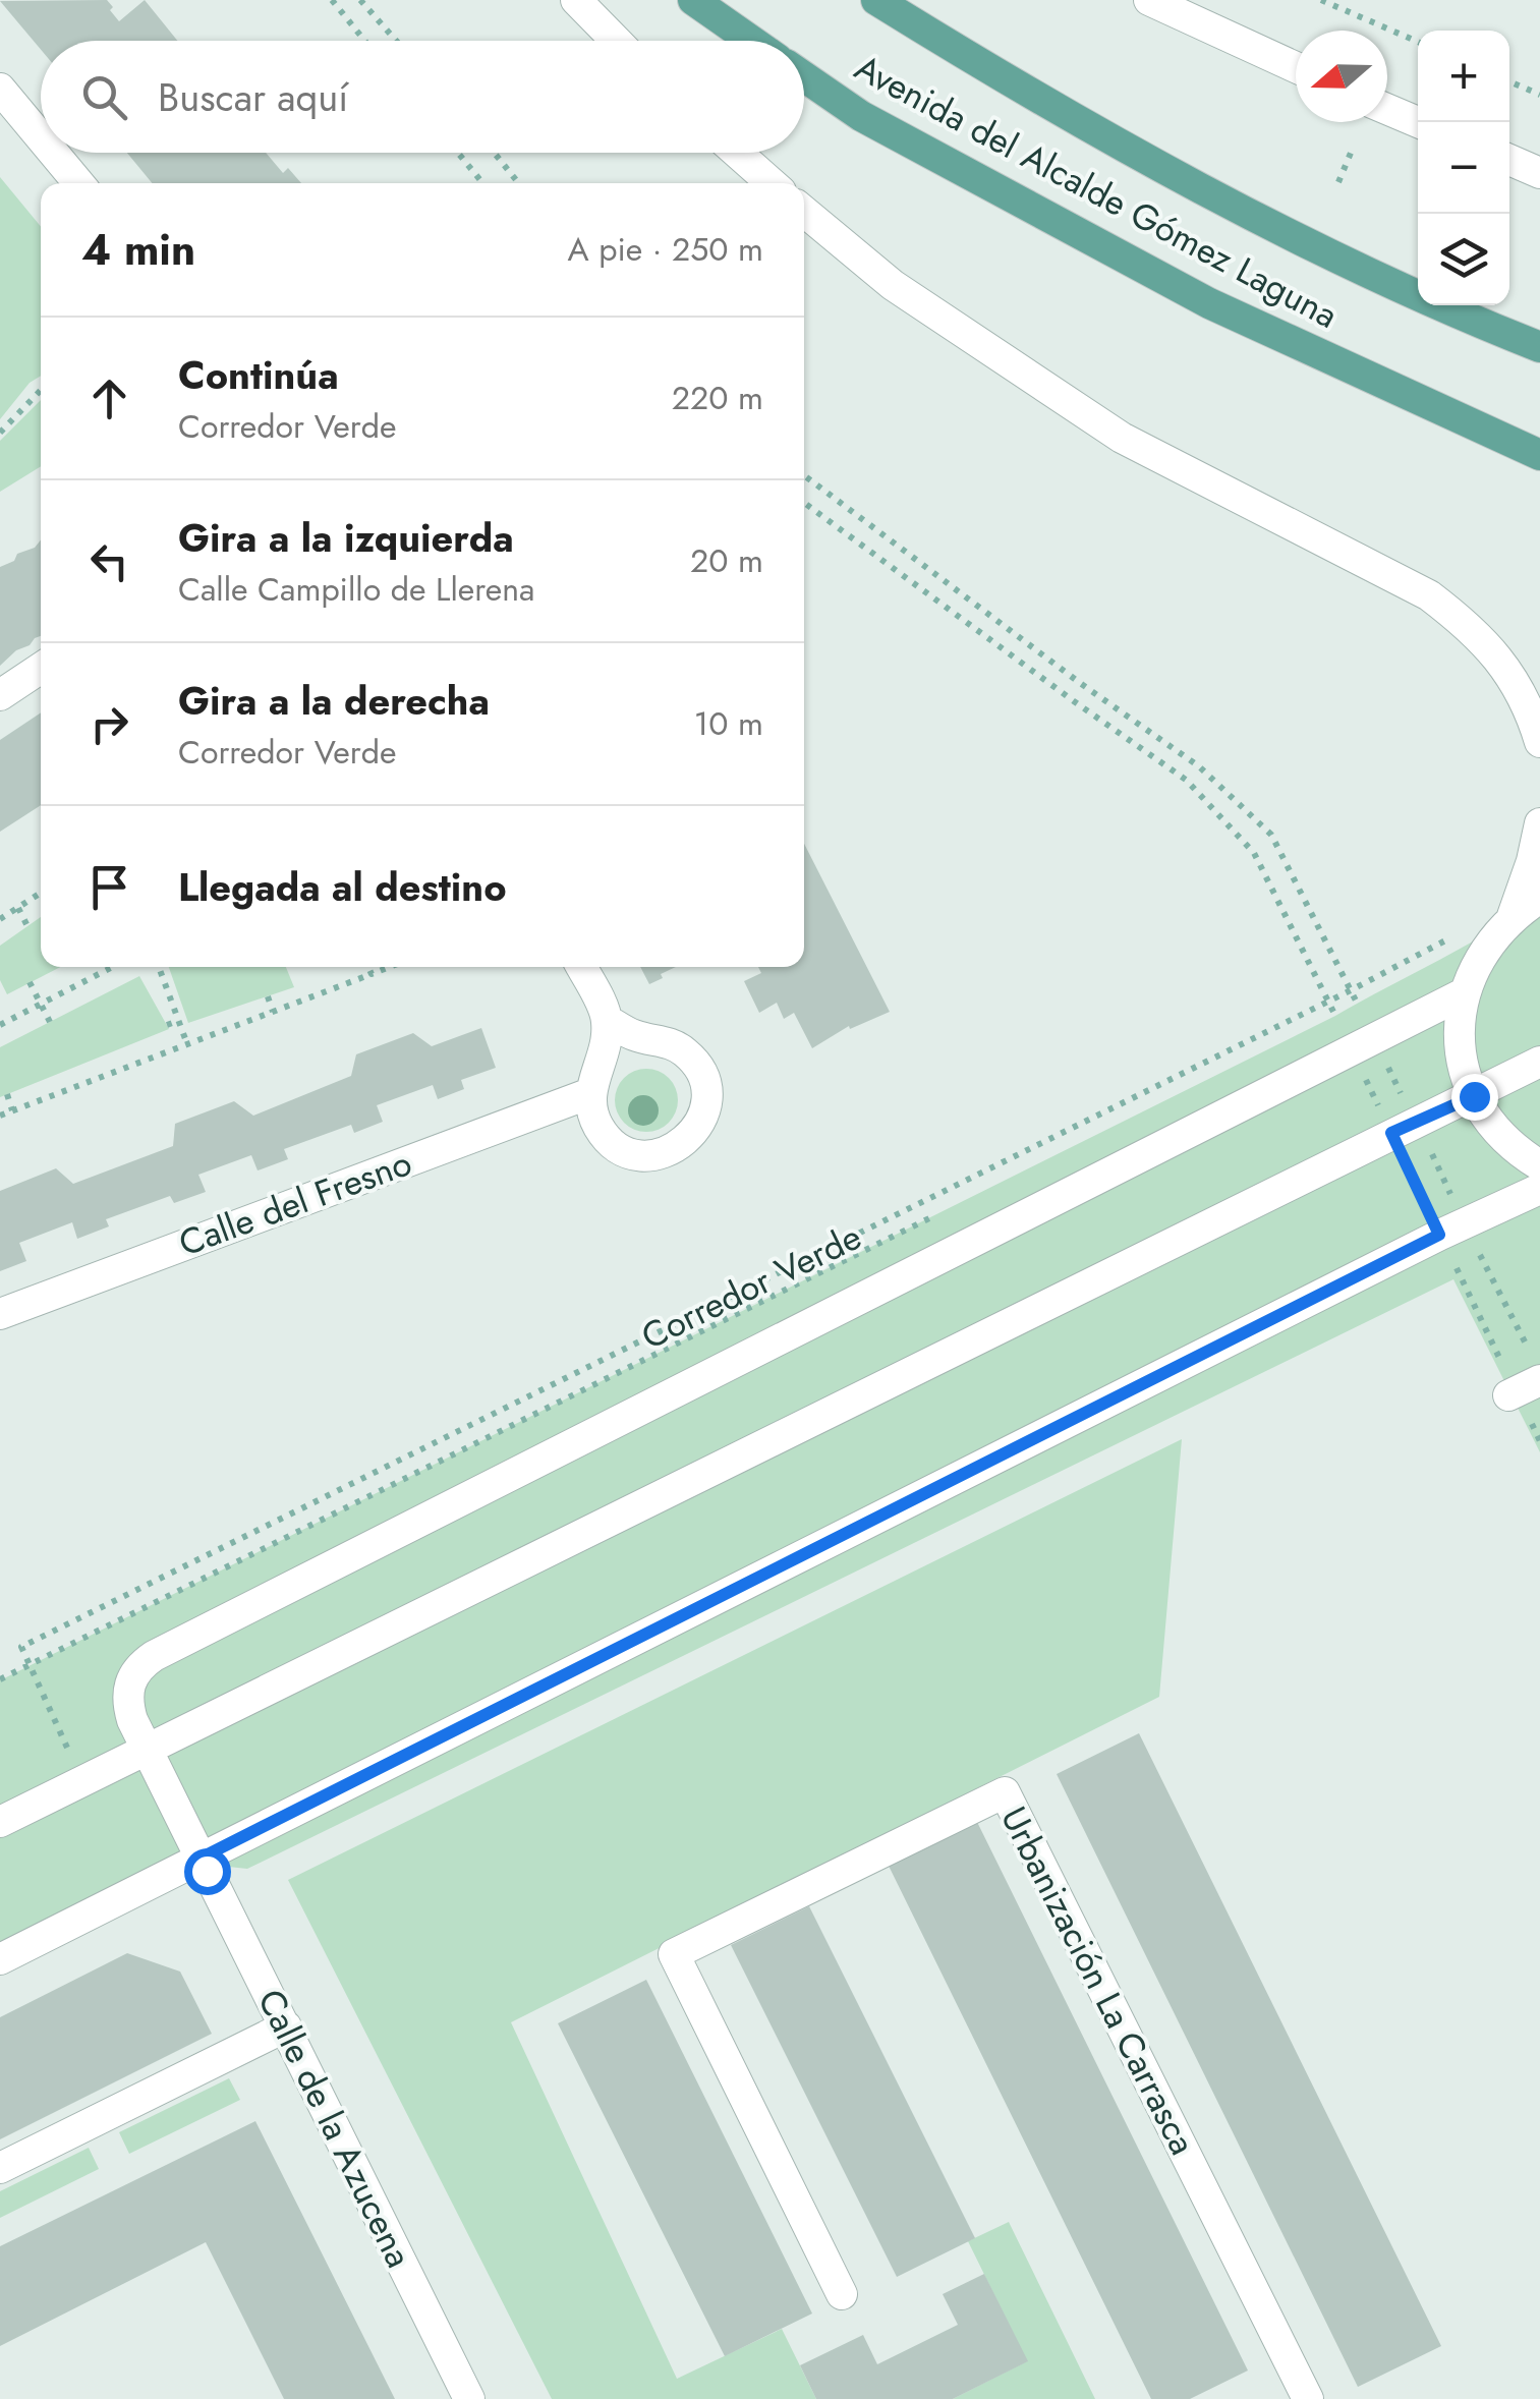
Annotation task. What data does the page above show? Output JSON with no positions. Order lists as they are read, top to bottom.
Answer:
{
  "streets": {
    "main road": ["Avenida del Alcalde Gómez Laguna"],
    "street": [
      "Calle del Fresno",
      "Corredor Verde",
      "Urbanización La Carrasca",
      "Calle de la Azucena"
    ]
  },
  "crossings": [
    ["Corredor Verde", "Calle de la Azucena"]
  ],
  "north": "left",
  "page": {
    "map_buttons": ["+", "−"],
    "search": "Buscar aquí",
    "heading": ["4 min", "A pie · 250 m"],
    "list": [
      ["Continúa", "Corredor Verde", "220 m"],
      ["Gira a la izquierda", "Calle Campillo de Llerena", "20 m"],
      ["Gira a la derecha", "Corredor Verde", "10 m"],
      "Llegada al destino"
    ]
  }
}
